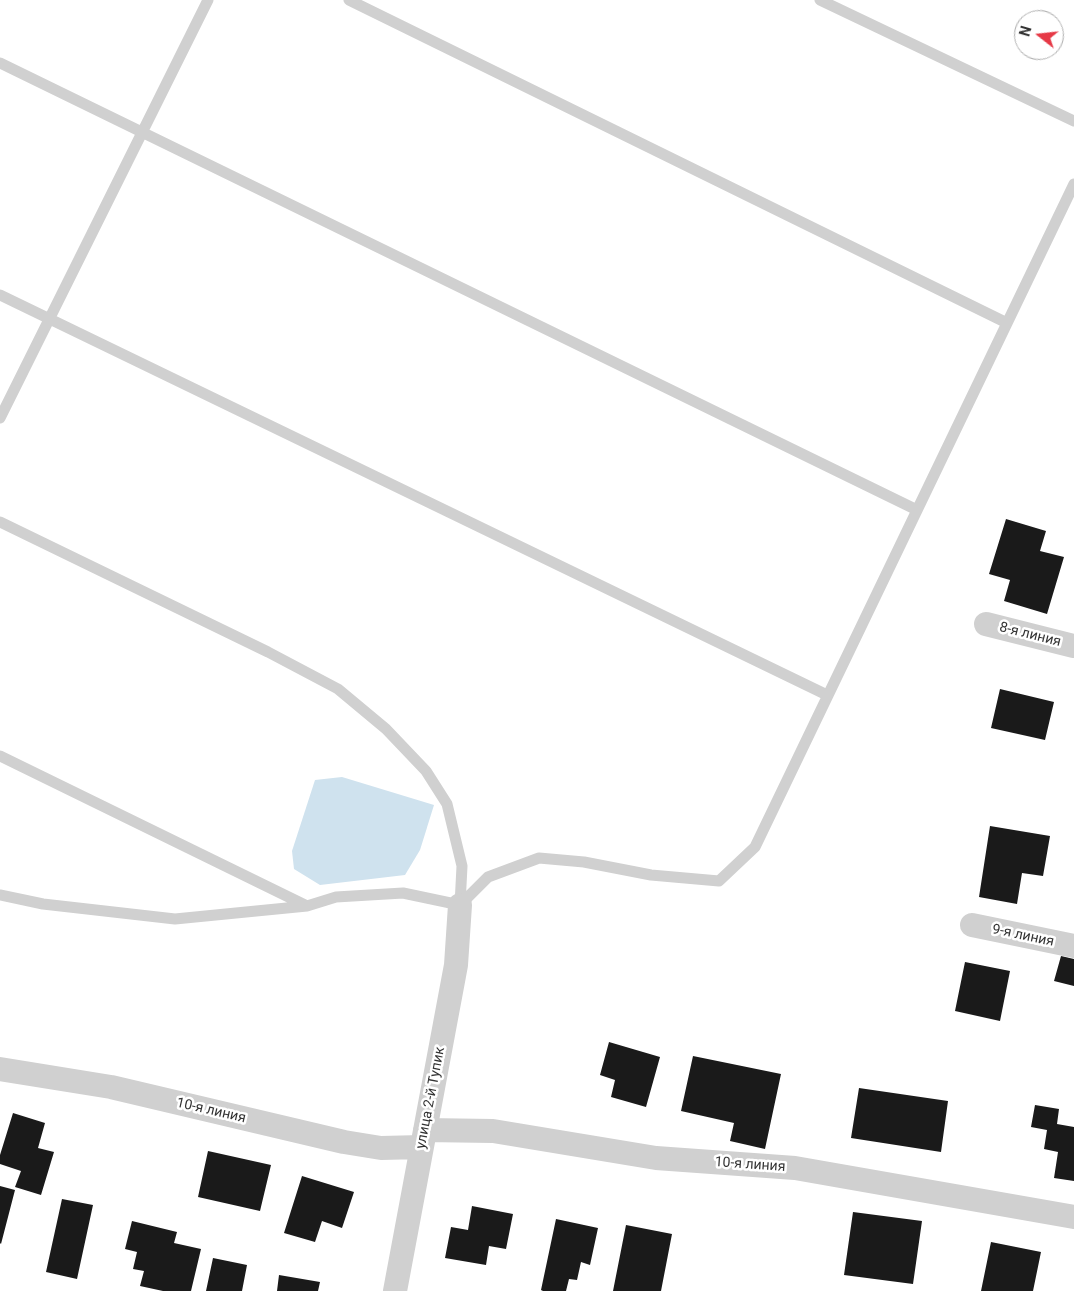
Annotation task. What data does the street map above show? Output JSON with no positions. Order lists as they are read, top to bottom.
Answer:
{
  "streets": {
    "street": [
      "8-я линия",
      "9-я линия",
      "улица 2-й Тупик",
      "10-я линия"
    ]
  },
  "crossings": [
    ["улица 2-й Тупик", "10-я линия"]
  ],
  "north": "left"
}
